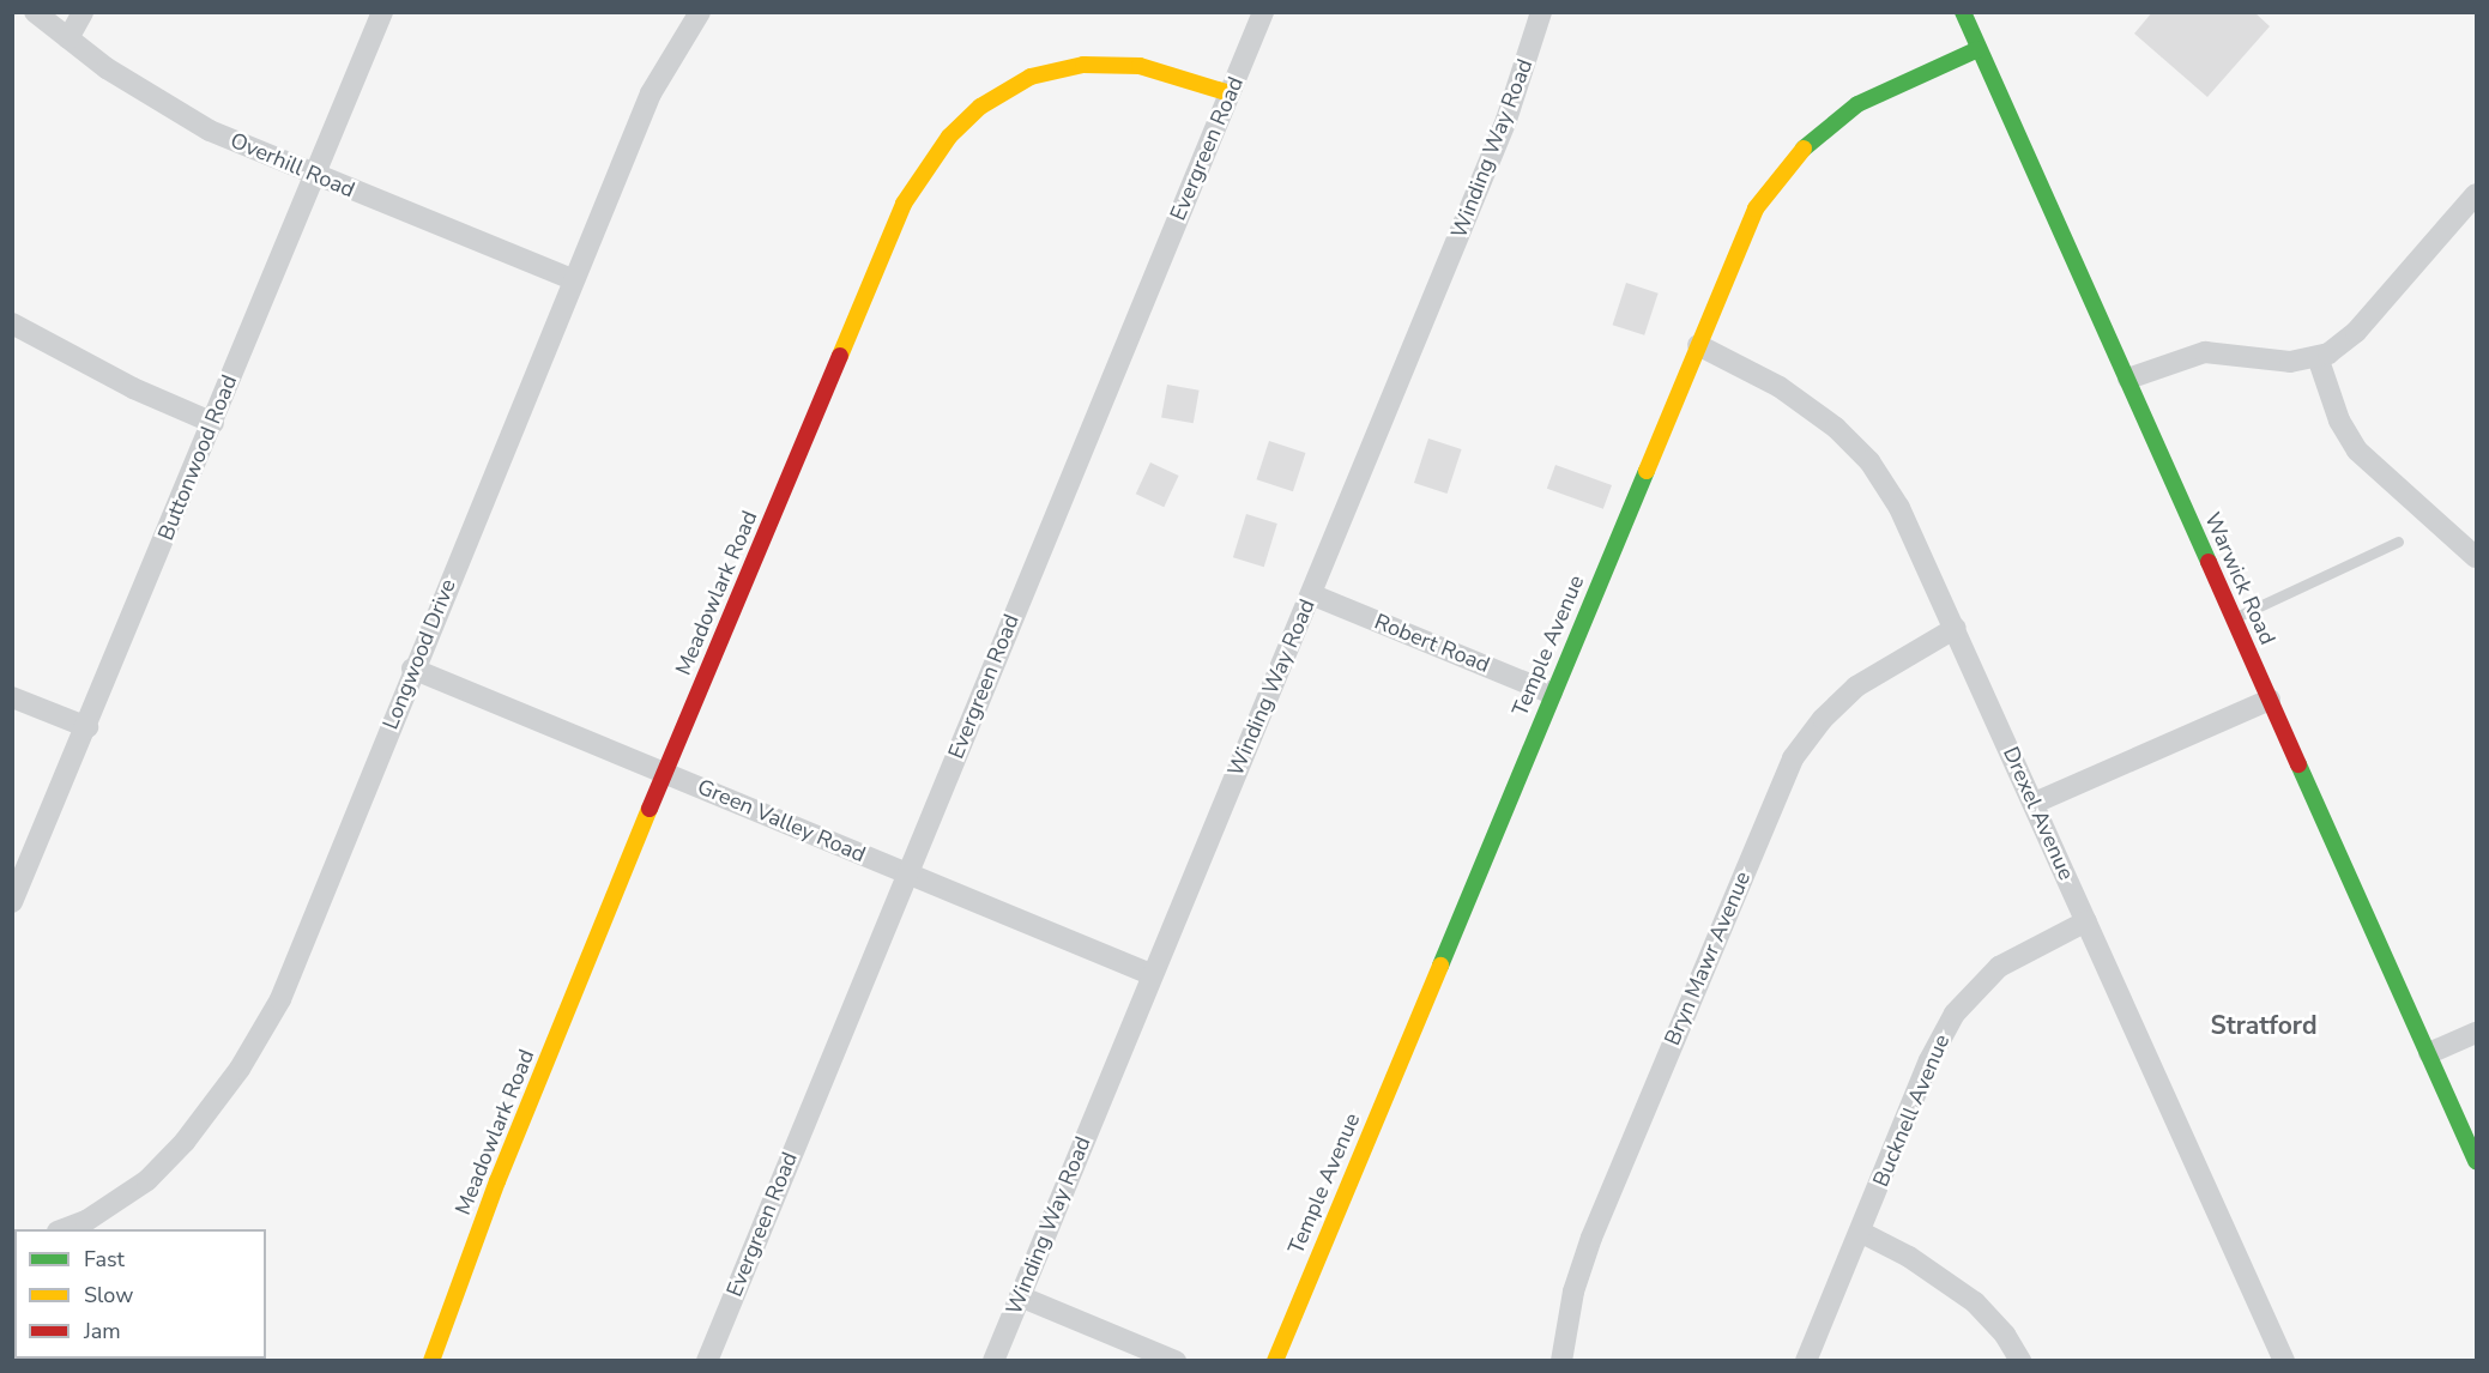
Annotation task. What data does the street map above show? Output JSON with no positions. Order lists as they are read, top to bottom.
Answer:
{
  "streets": {
    "street": [
      "Evergreen Road",
      "Winding Way Road",
      "Overhill Road",
      "Buttonwood Road",
      "Warwick Road",
      "Meadowlark Road",
      "Robert Road",
      "Temple Avenue",
      "Longwood Drive",
      "Drexel Avenue",
      "Green Valley Road",
      "Bryn Mawr Avenue",
      "Bucknell Avenue"
    ]
  },
  "crossings": [
    ["Evergreen Road", "Meadowlark Road"],
    ["Evergreen Road", "Green Valley Road"],
    ["Winding Way Road", "Robert Road"],
    ["Winding Way Road", "Green Valley Road"],
    ["Overhill Road", "Buttonwood Road"],
    ["Overhill Road", "Longwood Drive"],
    ["Warwick Road", "Temple Avenue"],
    ["Meadowlark Road", "Green Valley Road"],
    ["Robert Road", "Temple Avenue"],
    ["Temple Avenue", "Drexel Avenue"],
    ["Longwood Drive", "Green Valley Road"],
    ["Drexel Avenue", "Bryn Mawr Avenue"],
    ["Drexel Avenue", "Bucknell Avenue"]
  ],
  "districts": ["Stratford"],
  "legend": ["Fast", "Slow", "Jam"]
}
